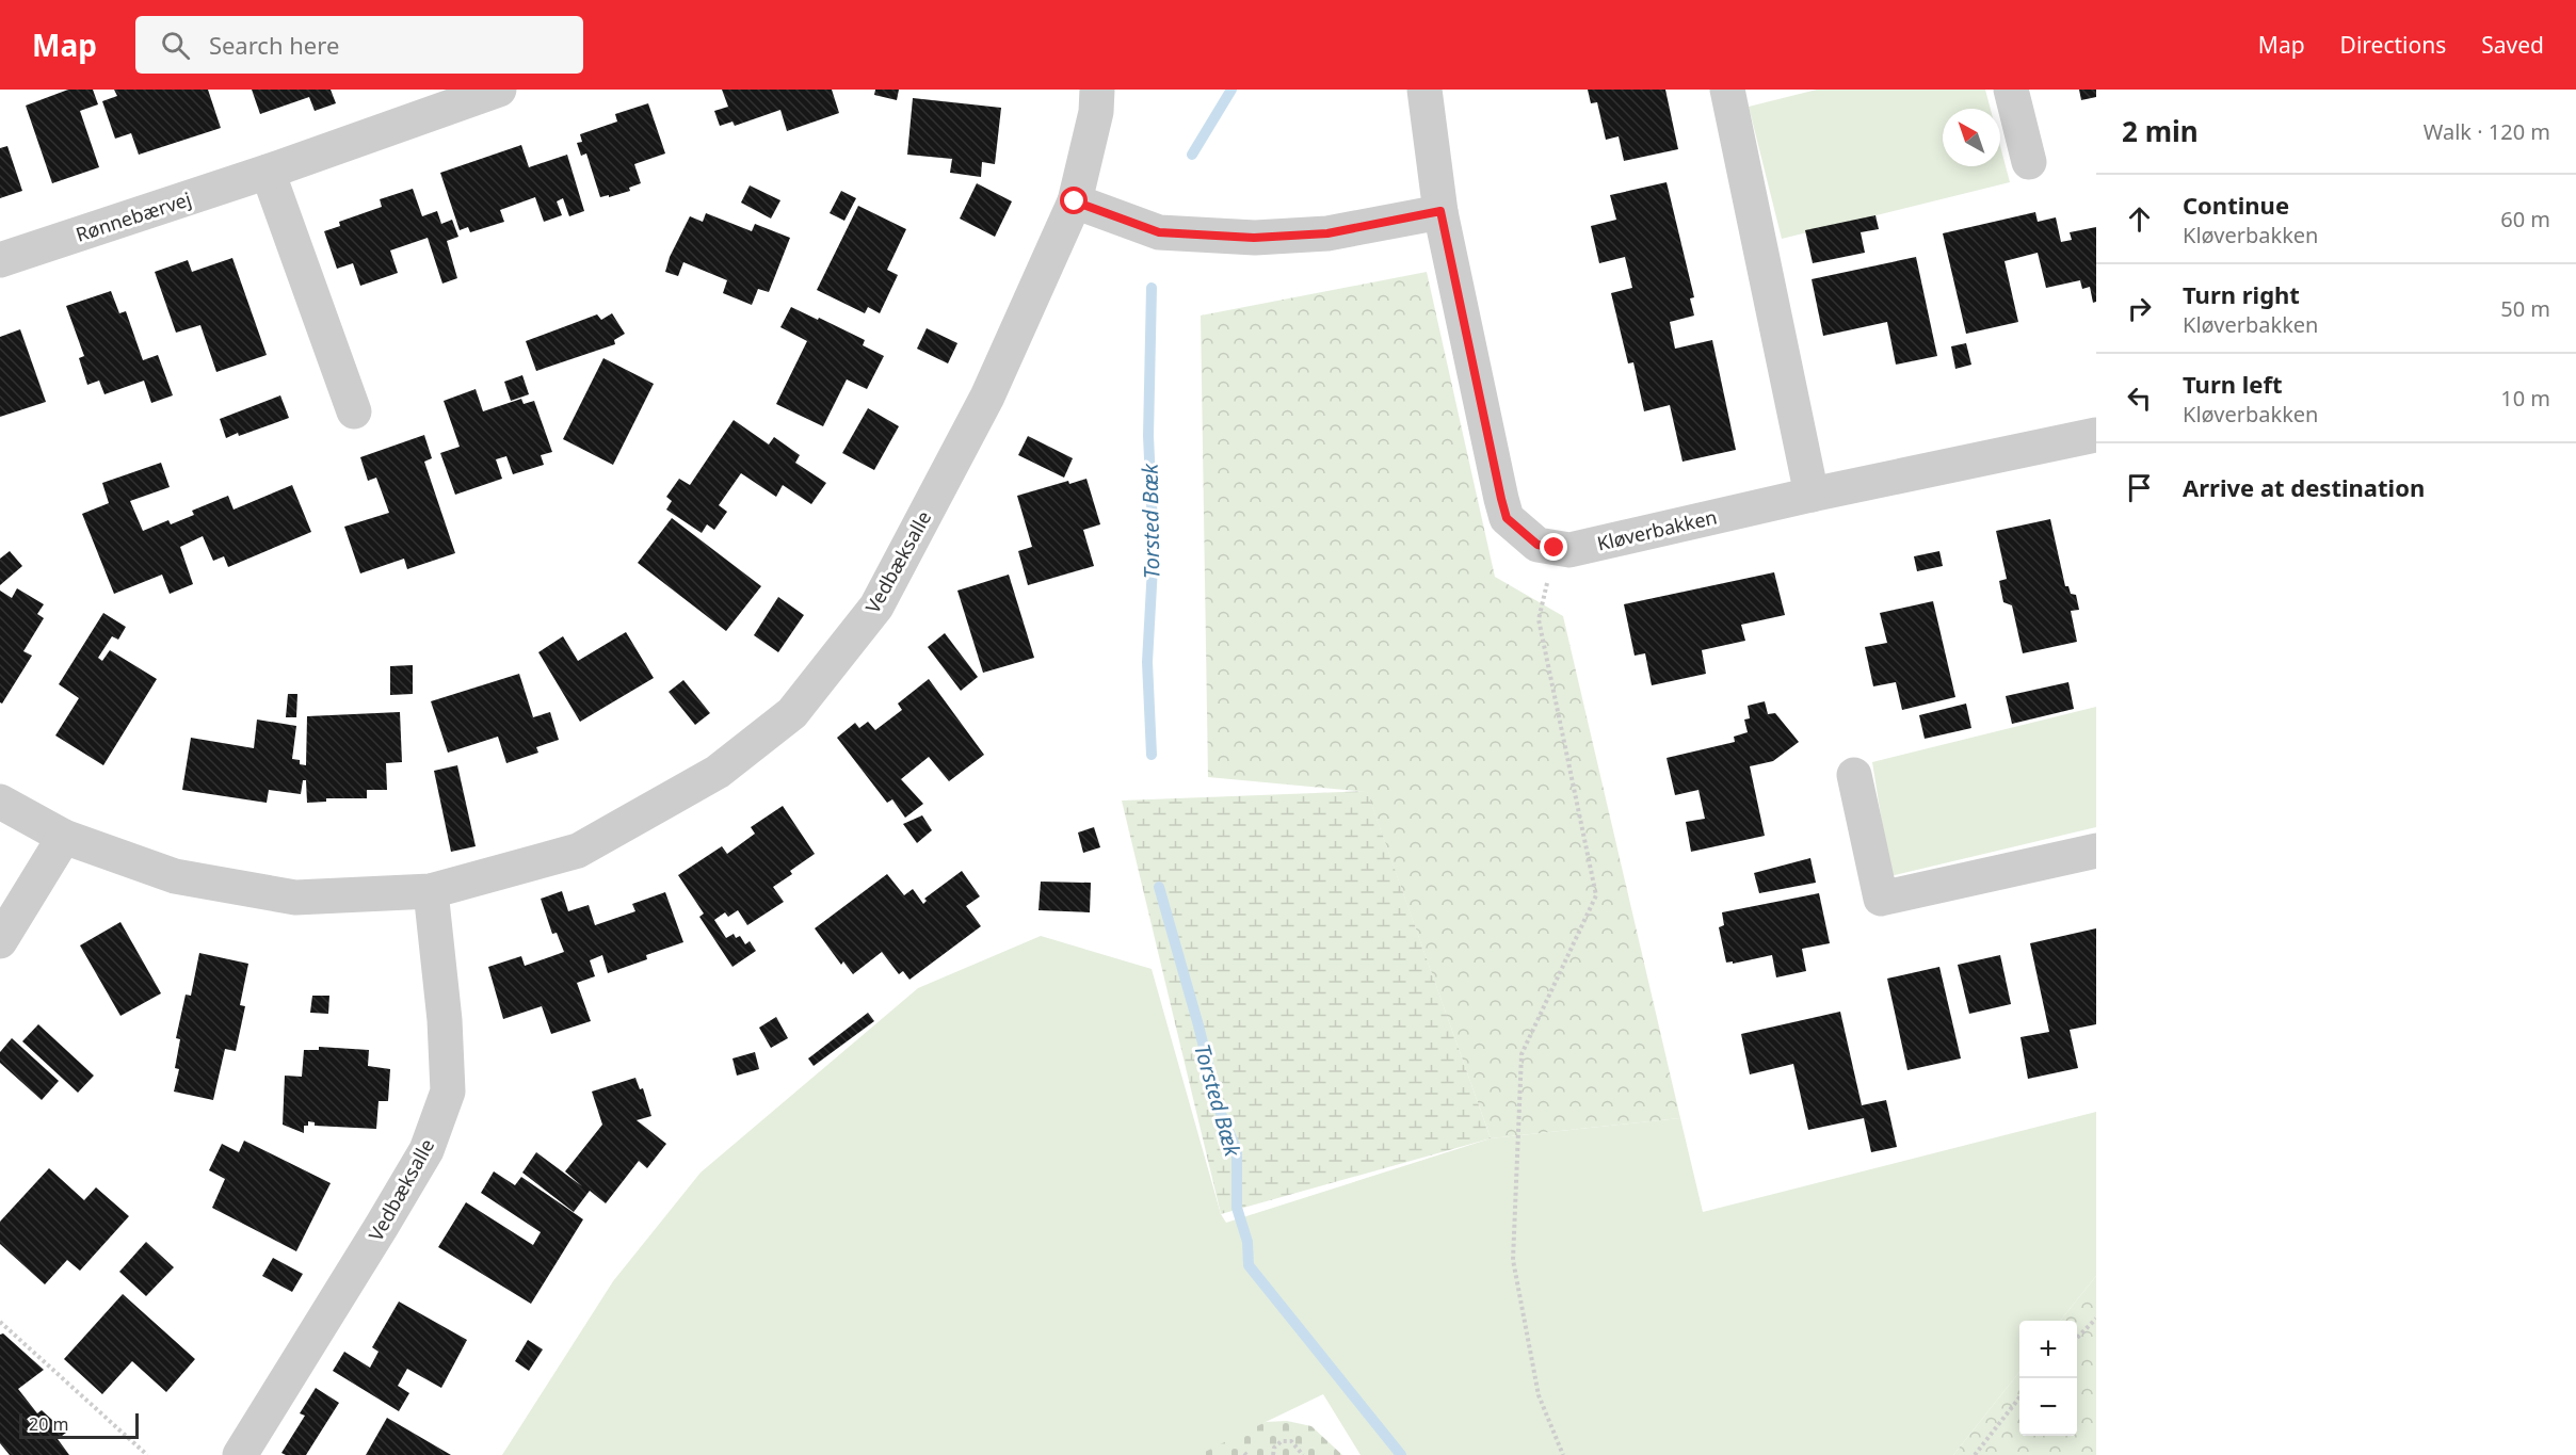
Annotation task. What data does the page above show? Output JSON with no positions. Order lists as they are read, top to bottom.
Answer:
{
  "streets": {
    "street": ["Rønnebærvej", "Kløverbakken", "Vedbæksalle"]
  },
  "water": ["Torsted Bæk"],
  "scale_bar": "20 m",
  "north": "top left",
  "page": {
    "header": "Map",
    "search": "Search here",
    "nav": ["Map", "Directions", "Saved"],
    "heading": ["2 min", "Walk · 120 m"],
    "list": [
      ["Continue", "Kløverbakken", "60 m"],
      ["Turn right", "Kløverbakken", "50 m"],
      ["Turn left", "Kløverbakken", "10 m"],
      "Arrive at destination"
    ],
    "map_buttons": ["+", "−"],
    "scale": "20 m"
  }
}
